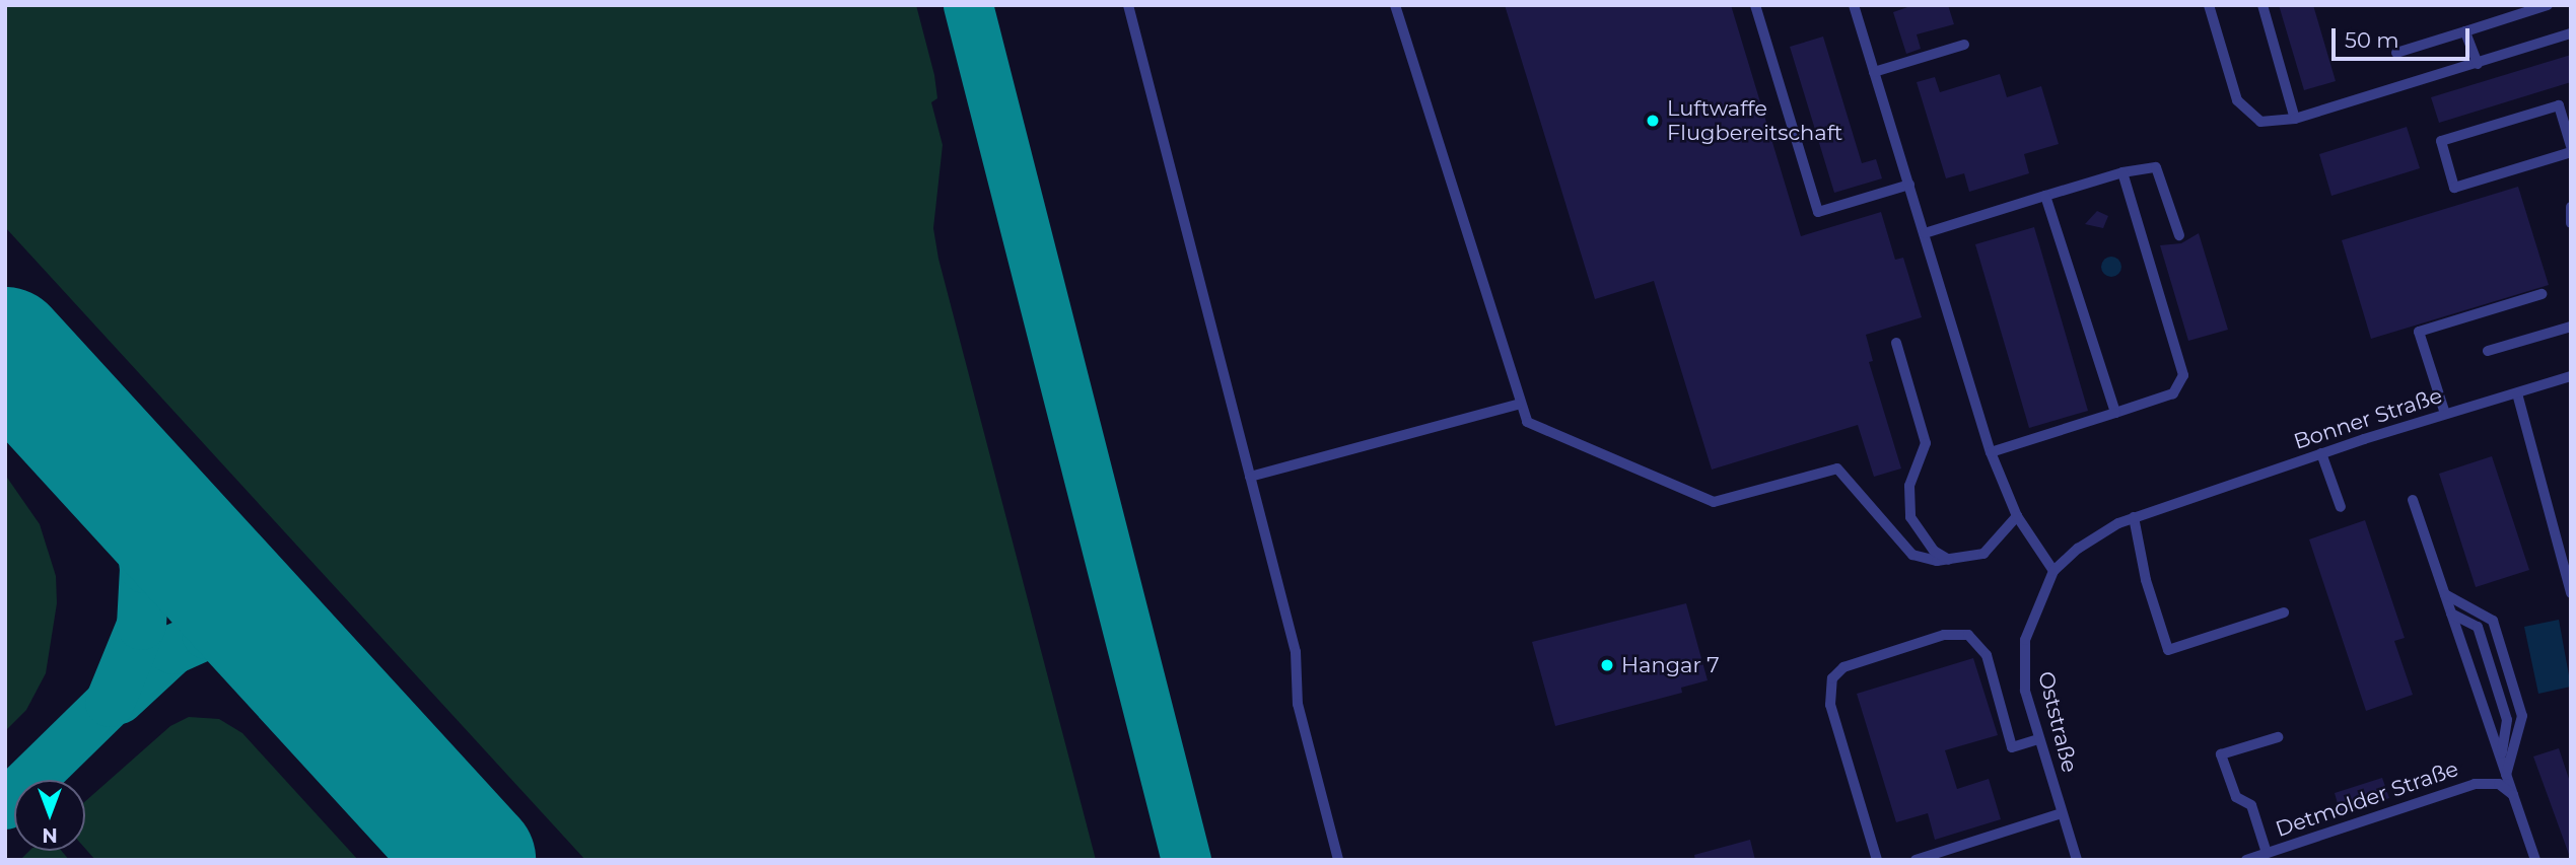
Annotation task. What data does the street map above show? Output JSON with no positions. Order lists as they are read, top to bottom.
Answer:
{
  "streets": {
    "lane": ["Bonner Straße", "Oststraße", "Detmolder Straße"]
  },
  "crossings": [
    ["Bonner Straße", "Oststraße"]
  ],
  "places": ["Luftwaffe Flugbereitschaft", "Hangar 7"],
  "scale_bar": "50 m",
  "north": "bottom"
}
